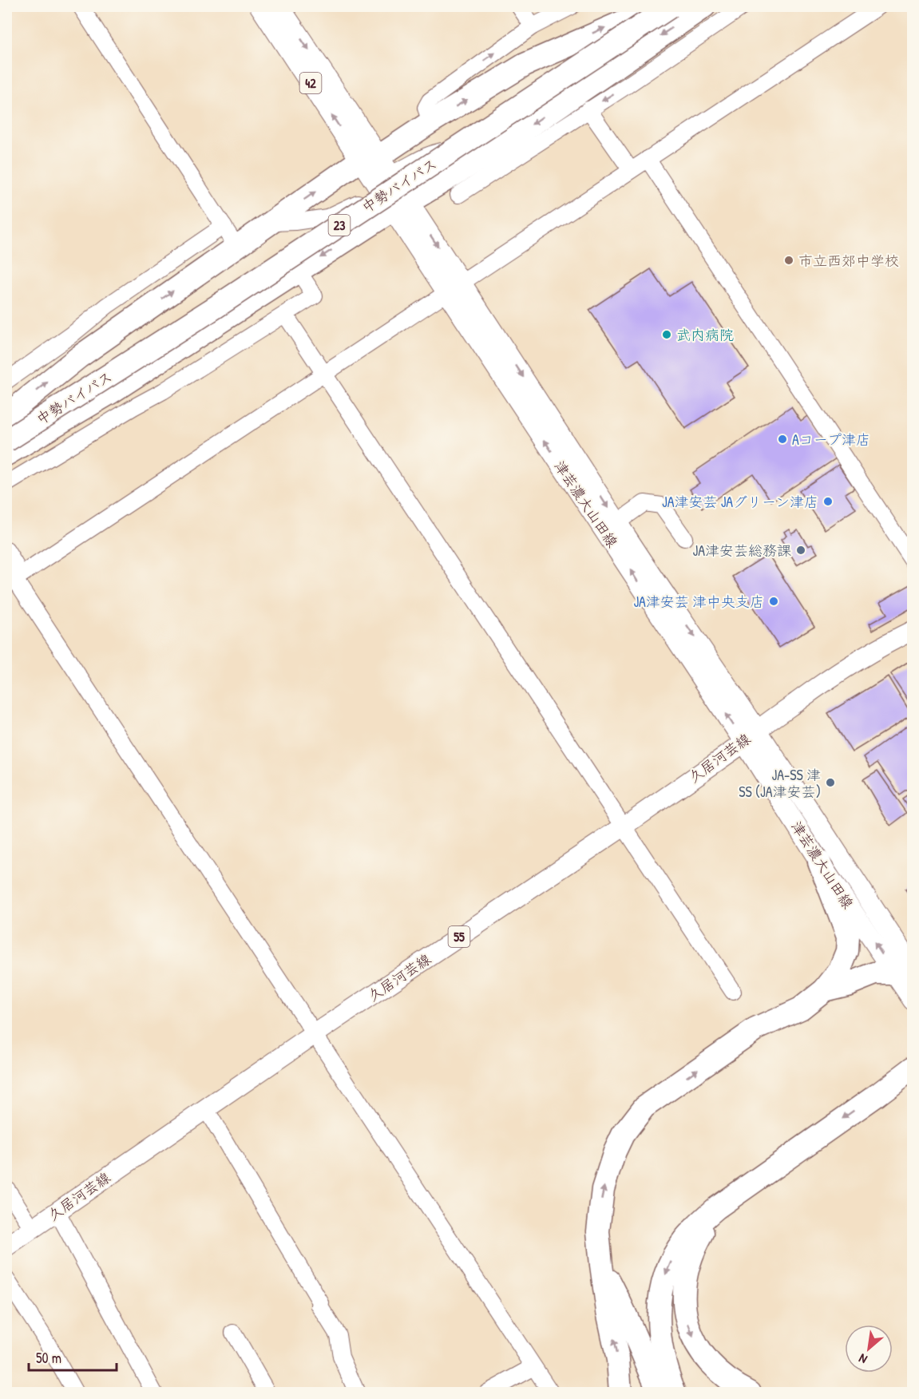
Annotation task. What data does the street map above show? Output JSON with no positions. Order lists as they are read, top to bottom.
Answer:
{
  "streets": {
    "highway": ["中勢バイパス", "23"],
    "main road": [
      "42",
      "津芸濃大山田線",
      "久居河芸線",
      "55"
    ]
  },
  "crossings": [
    ["津芸濃大山田線", "久居河芸線"]
  ],
  "places": [
    "市立西郊中学校",
    "武内病院",
    "Aコープ津店",
    "JA津安芸 JAグリーン津店",
    "JA津安芸総務課",
    "JA津安芸 津中央支店",
    "JA-SS 津 SS (JA津安芸)"
  ],
  "scale_bar": "50 m",
  "north": "bottom left"
}
